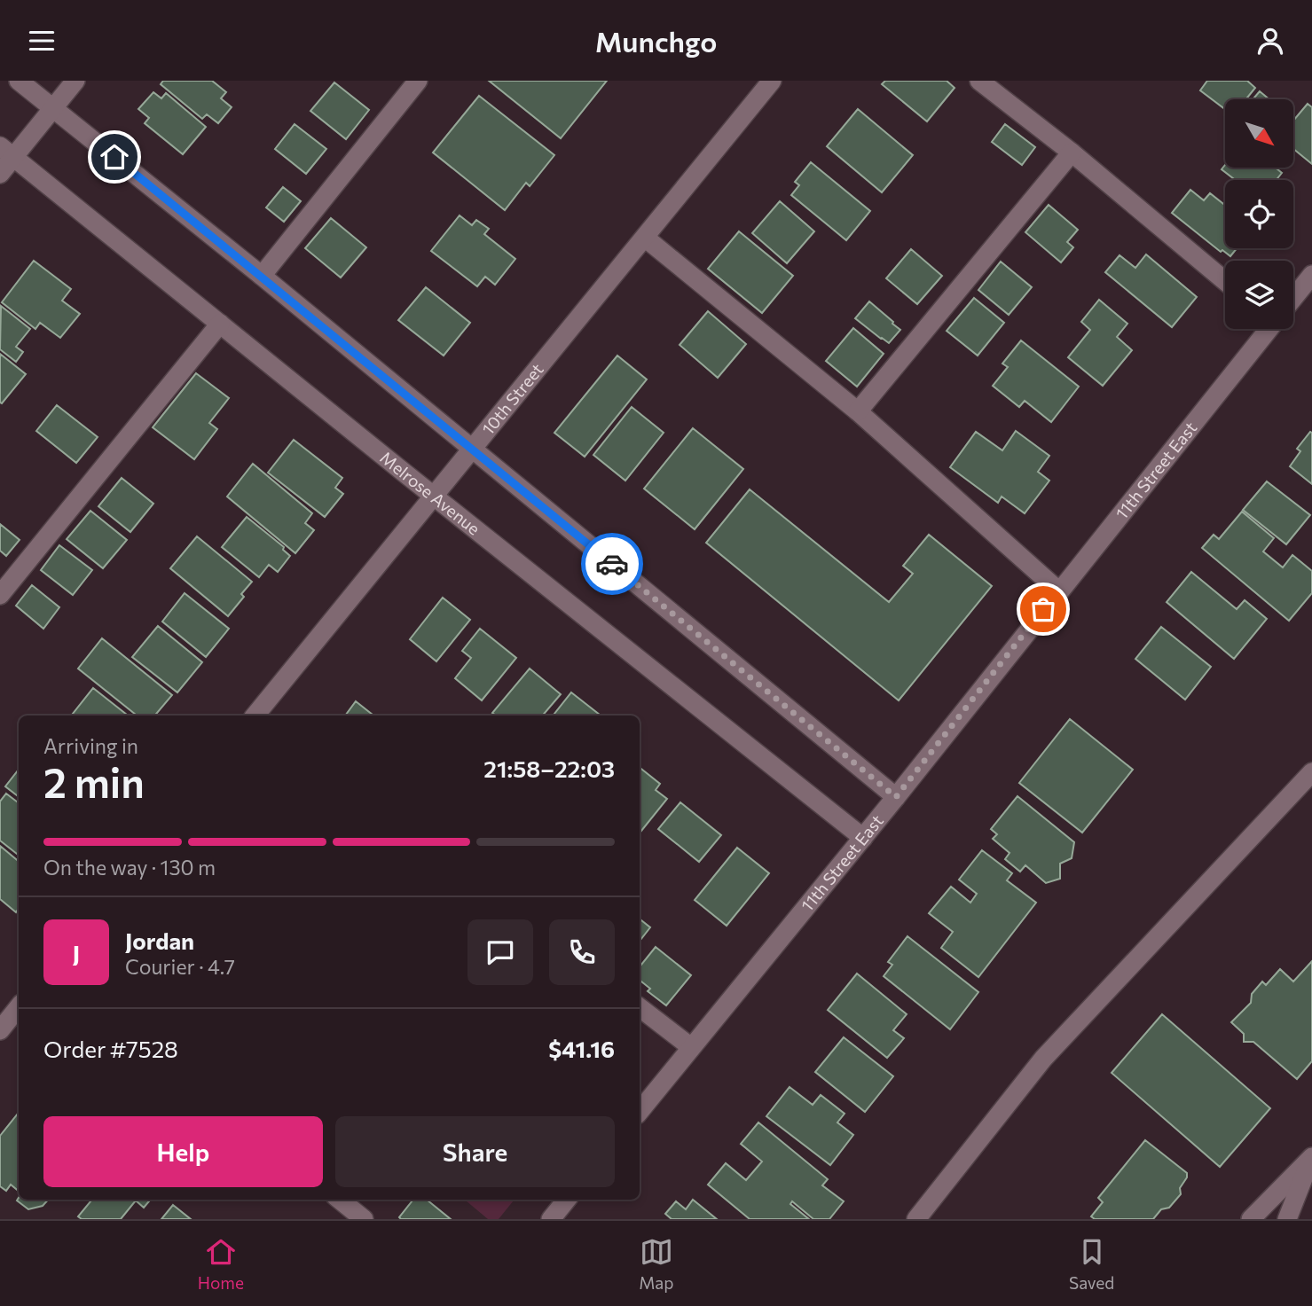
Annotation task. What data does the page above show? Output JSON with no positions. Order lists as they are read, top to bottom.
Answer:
{
  "streets": {
    "street": ["10th Street", "11th Street East", "Melrose Avenue"]
  },
  "crossings": [
    ["10th Street", "Melrose Avenue"],
    ["11th Street East", "Melrose Avenue"]
  ],
  "north": "bottom right",
  "page": {
    "header": "Munchgo",
    "heading": ["2 min", "Arriving in", "21:58–22:03"],
    "panel": [
      "Jordan",
      "Courier · 4.7",
      "Order #7528",
      "$41.16"
    ],
    "bar": "On the way · 130 m",
    "round": "J",
    "buttons": ["Help", "Share"],
    "tabs": ["Home", "Map", "Saved"]
  }
}
